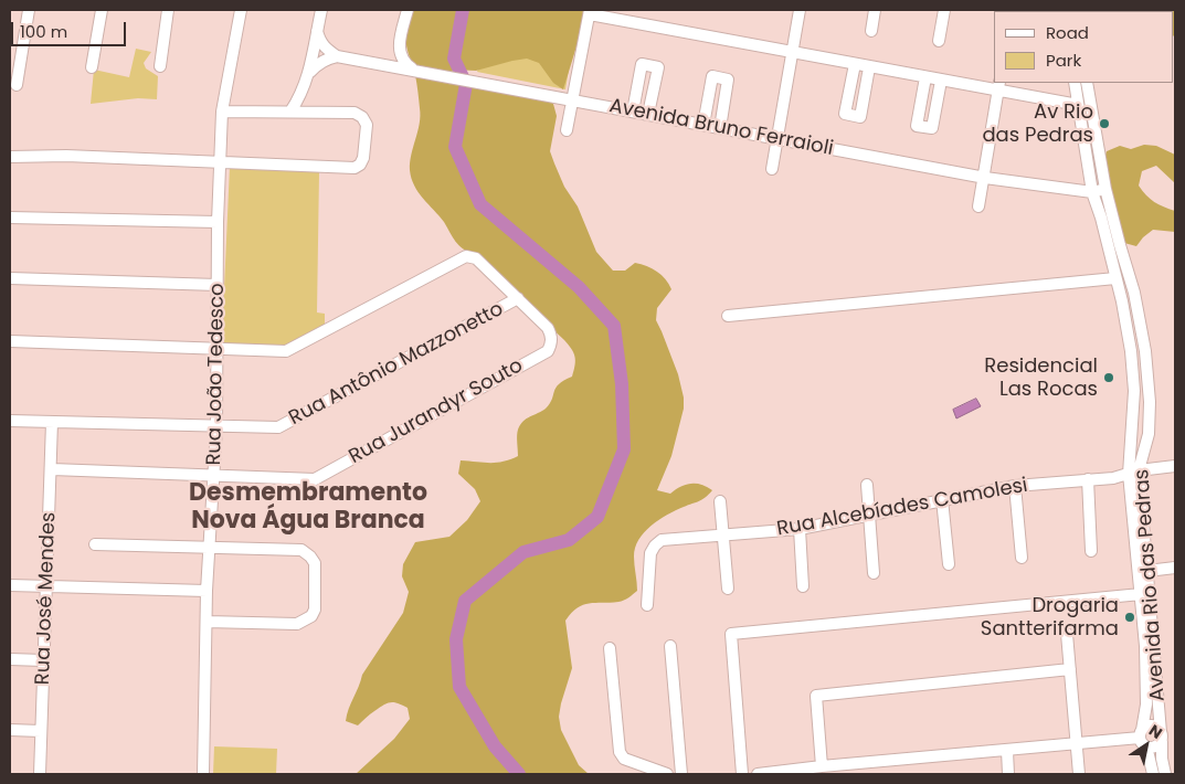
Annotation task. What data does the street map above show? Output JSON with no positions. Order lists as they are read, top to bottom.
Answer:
{
  "streets": {
    "street": [
      "Avenida Bruno Ferraioli",
      "Rua Antônio Mazzonetto",
      "Rua João Tedesco",
      "Rua Jurandyr Souto",
      "Rua Alcebíades Camolesi",
      "Avenida Rio das Pedras",
      "Rua José Mendes"
    ]
  },
  "crossings": [
    ["Avenida Bruno Ferraioli", "Avenida Rio das Pedras"],
    ["Rua Antônio Mazzonetto", "Rua João Tedesco"],
    ["Rua Antônio Mazzonetto", "Rua Jurandyr Souto"],
    ["Rua Antônio Mazzonetto", "Rua José Mendes"],
    ["Rua João Tedesco", "Rua Jurandyr Souto"],
    ["Rua Jurandyr Souto", "Rua José Mendes"],
    ["Rua Alcebíades Camolesi", "Avenida Rio das Pedras"]
  ],
  "districts": ["Desmembramento Nova Água Branca"],
  "places": ["Av Rio das Pedras", "Residencial Las Rocas", "Drogaria Santterifarma"],
  "legend": ["Road", "Park"],
  "scale_bar": "100 m",
  "north": "top right"
}
